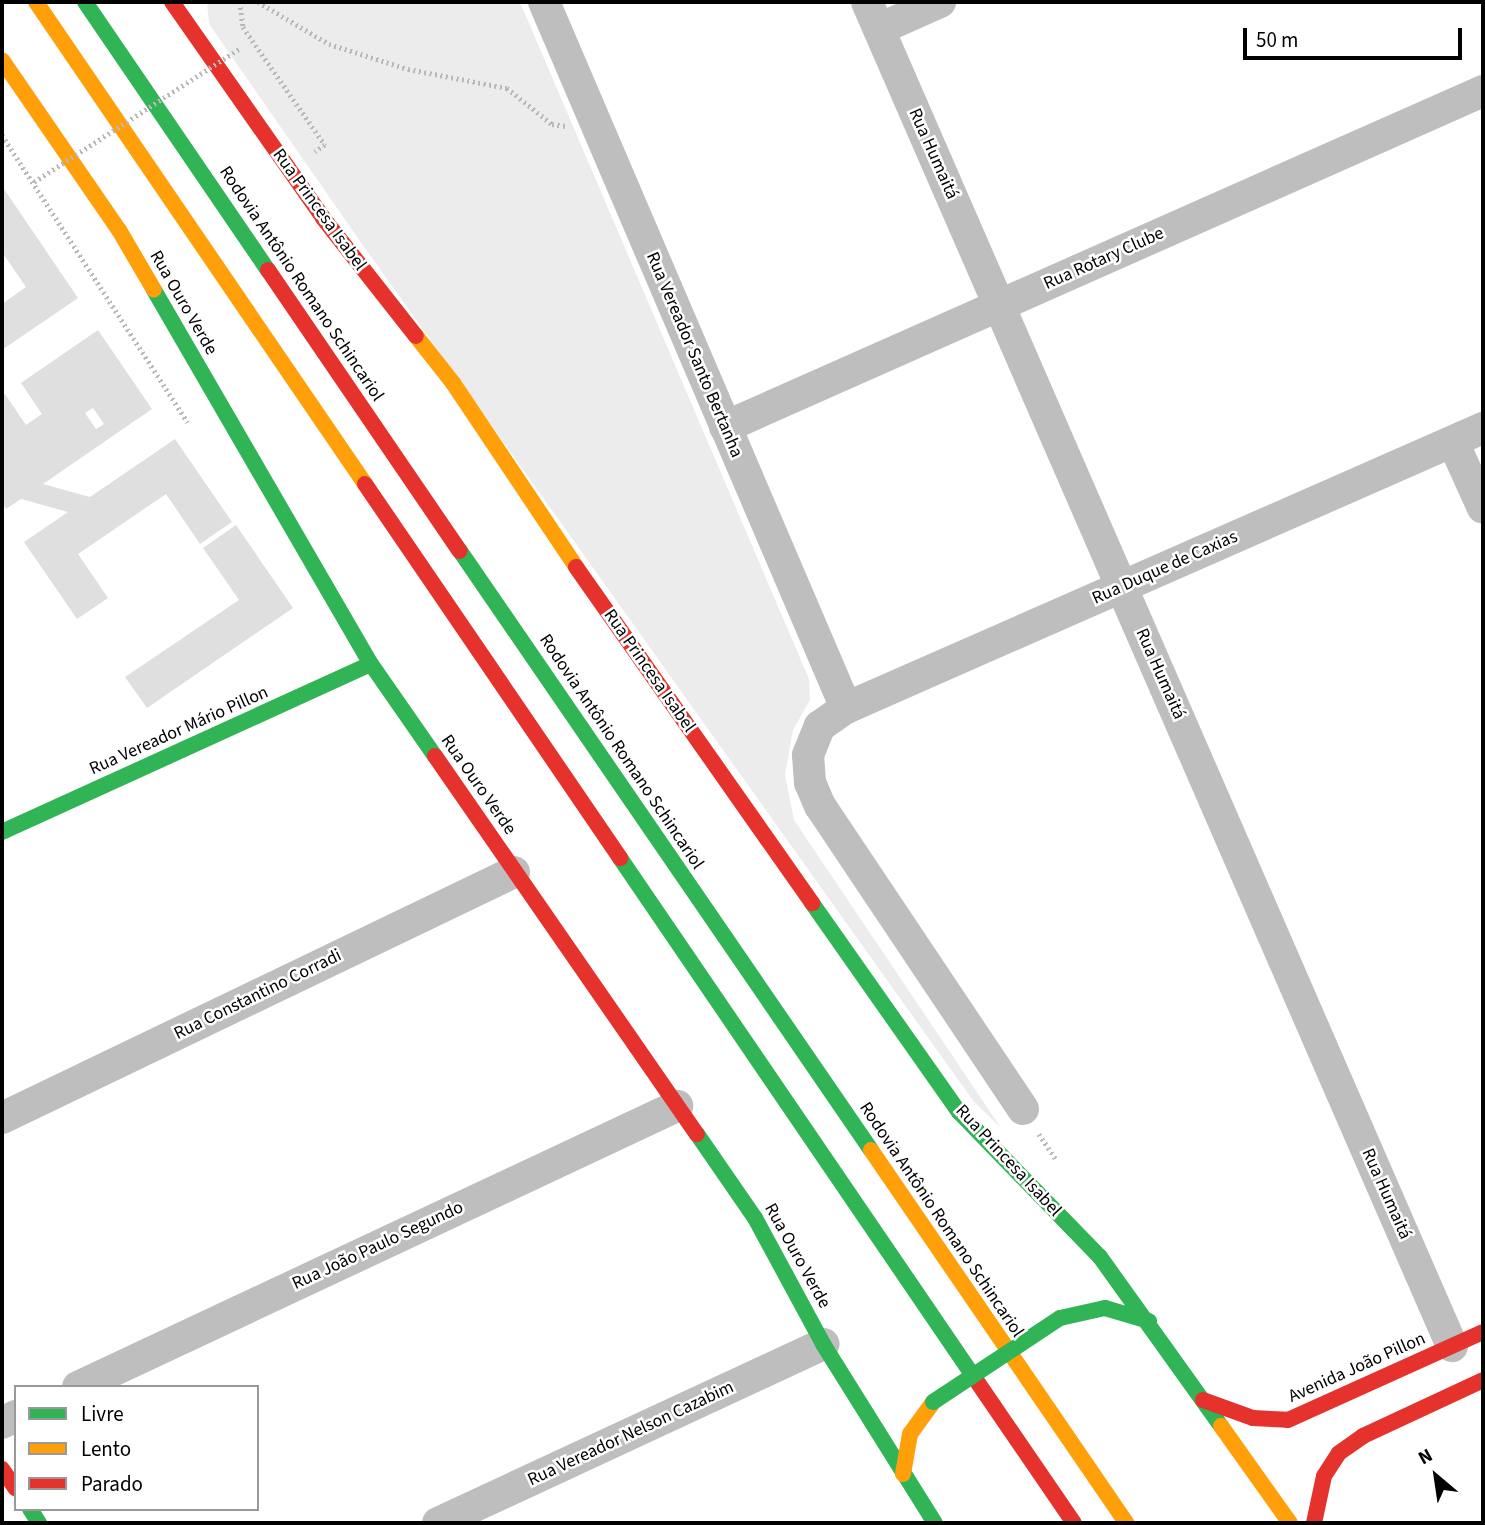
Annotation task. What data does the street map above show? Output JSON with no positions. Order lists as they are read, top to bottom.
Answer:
{
  "streets": {
    "main road": [
      "Rua Princesa Isabel",
      "Rodovia Antônio Romano Schincariol",
      "Rua Ouro Verde",
      "Rua Vereador Mário Pillon",
      "Avenida João Pillon"
    ],
    "street": [
      "Rua Humaitá",
      "Rua Rotary Clube",
      "Rua Vereador Santo Bertanha",
      "Rua Duque de Caxias",
      "Rua Constantino Corradi",
      "Rua João Paulo Segundo",
      "Rua Vereador Nelson Cazabim"
    ]
  },
  "crossings": [
    ["Rua Humaitá", "Rua Rotary Clube"],
    ["Rua Humaitá", "Rua Duque de Caxias"],
    ["Rua Humaitá", "Avenida João Pillon"],
    ["Rua Princesa Isabel", "Avenida João Pillon"],
    ["Rua Rotary Clube", "Rua Vereador Santo Bertanha"],
    ["Rua Ouro Verde", "Rua Vereador Mário Pillon"],
    ["Rua Ouro Verde", "Rua Constantino Corradi"],
    ["Rua Ouro Verde", "Rua João Paulo Segundo"],
    ["Rua Ouro Verde", "Rua Vereador Nelson Cazabim"],
    ["Rua Vereador Santo Bertanha", "Rua Duque de Caxias"]
  ],
  "legend": ["Livre", "Lento", "Parado"],
  "scale_bar": "50 m",
  "north": "top left"
}
